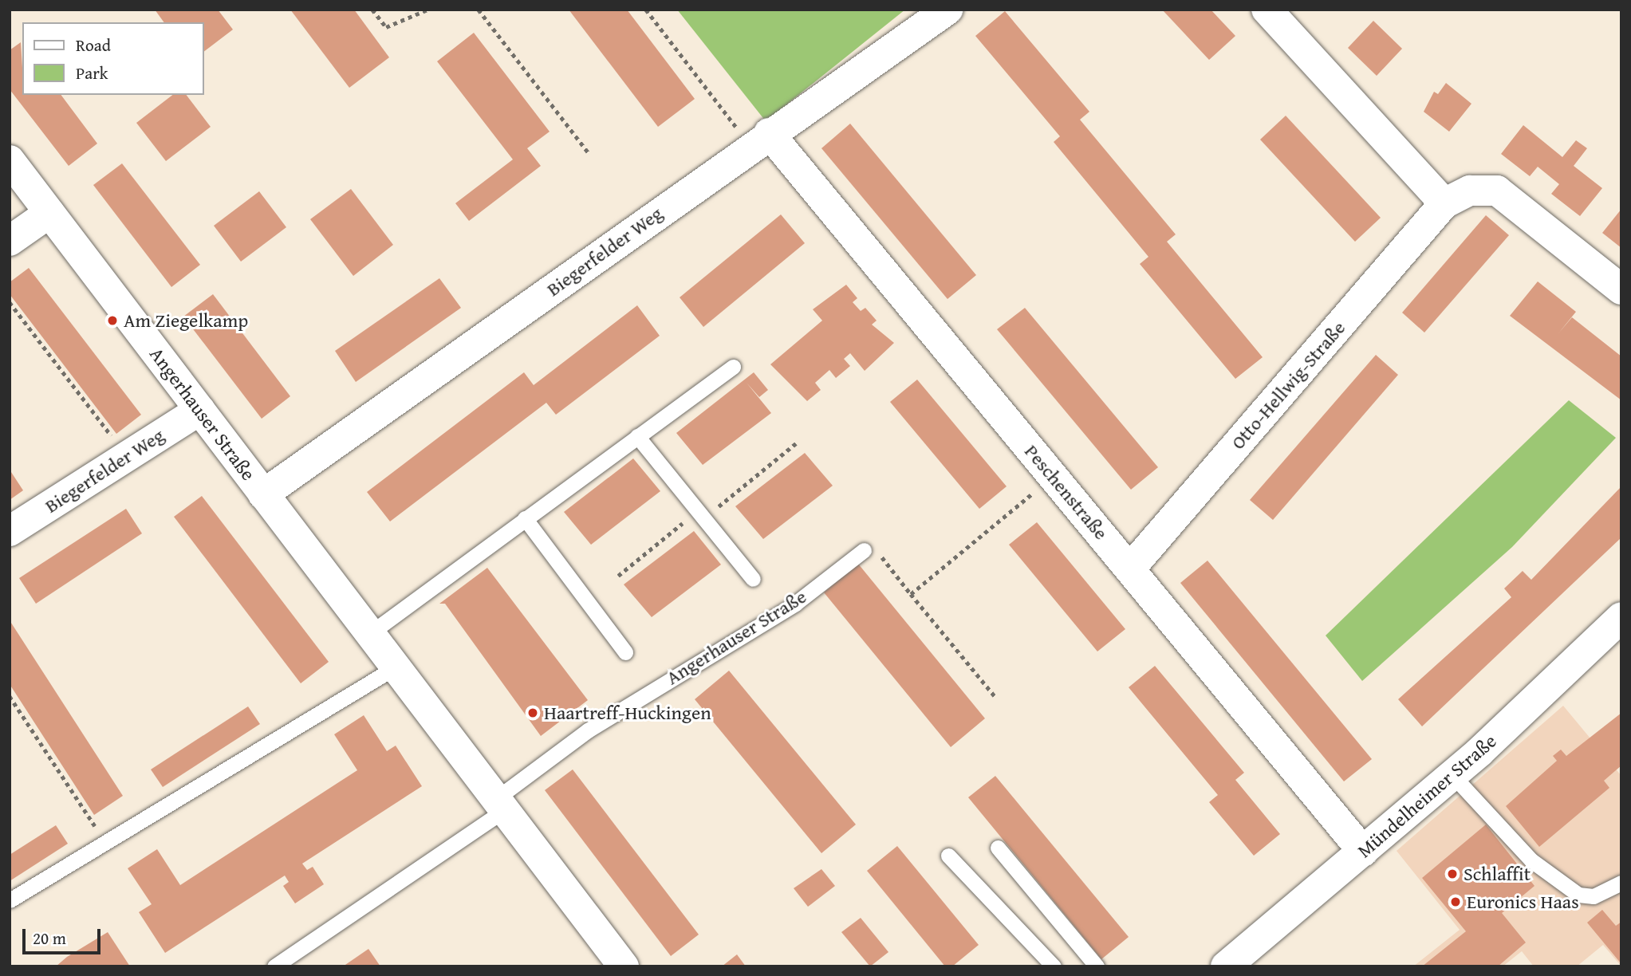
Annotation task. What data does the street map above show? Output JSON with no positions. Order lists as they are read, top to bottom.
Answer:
{
  "streets": {
    "street": [
      "Biegerfelder Weg",
      "Otto-Hellwig-Straße",
      "Angerhauser Straße",
      "Peschenstraße",
      "Mündelheimer Straße"
    ]
  },
  "crossings": [
    ["Biegerfelder Weg", "Angerhauser Straße"],
    ["Biegerfelder Weg", "Peschenstraße"],
    ["Otto-Hellwig-Straße", "Peschenstraße"],
    ["Peschenstraße", "Mündelheimer Straße"]
  ],
  "places": [
    "Am Ziegelkamp",
    "Haartreff-Huckingen",
    "Schlaffit",
    "Euronics Haas"
  ],
  "legend": ["Road", "Park"],
  "scale_bar": "20 m"
}
